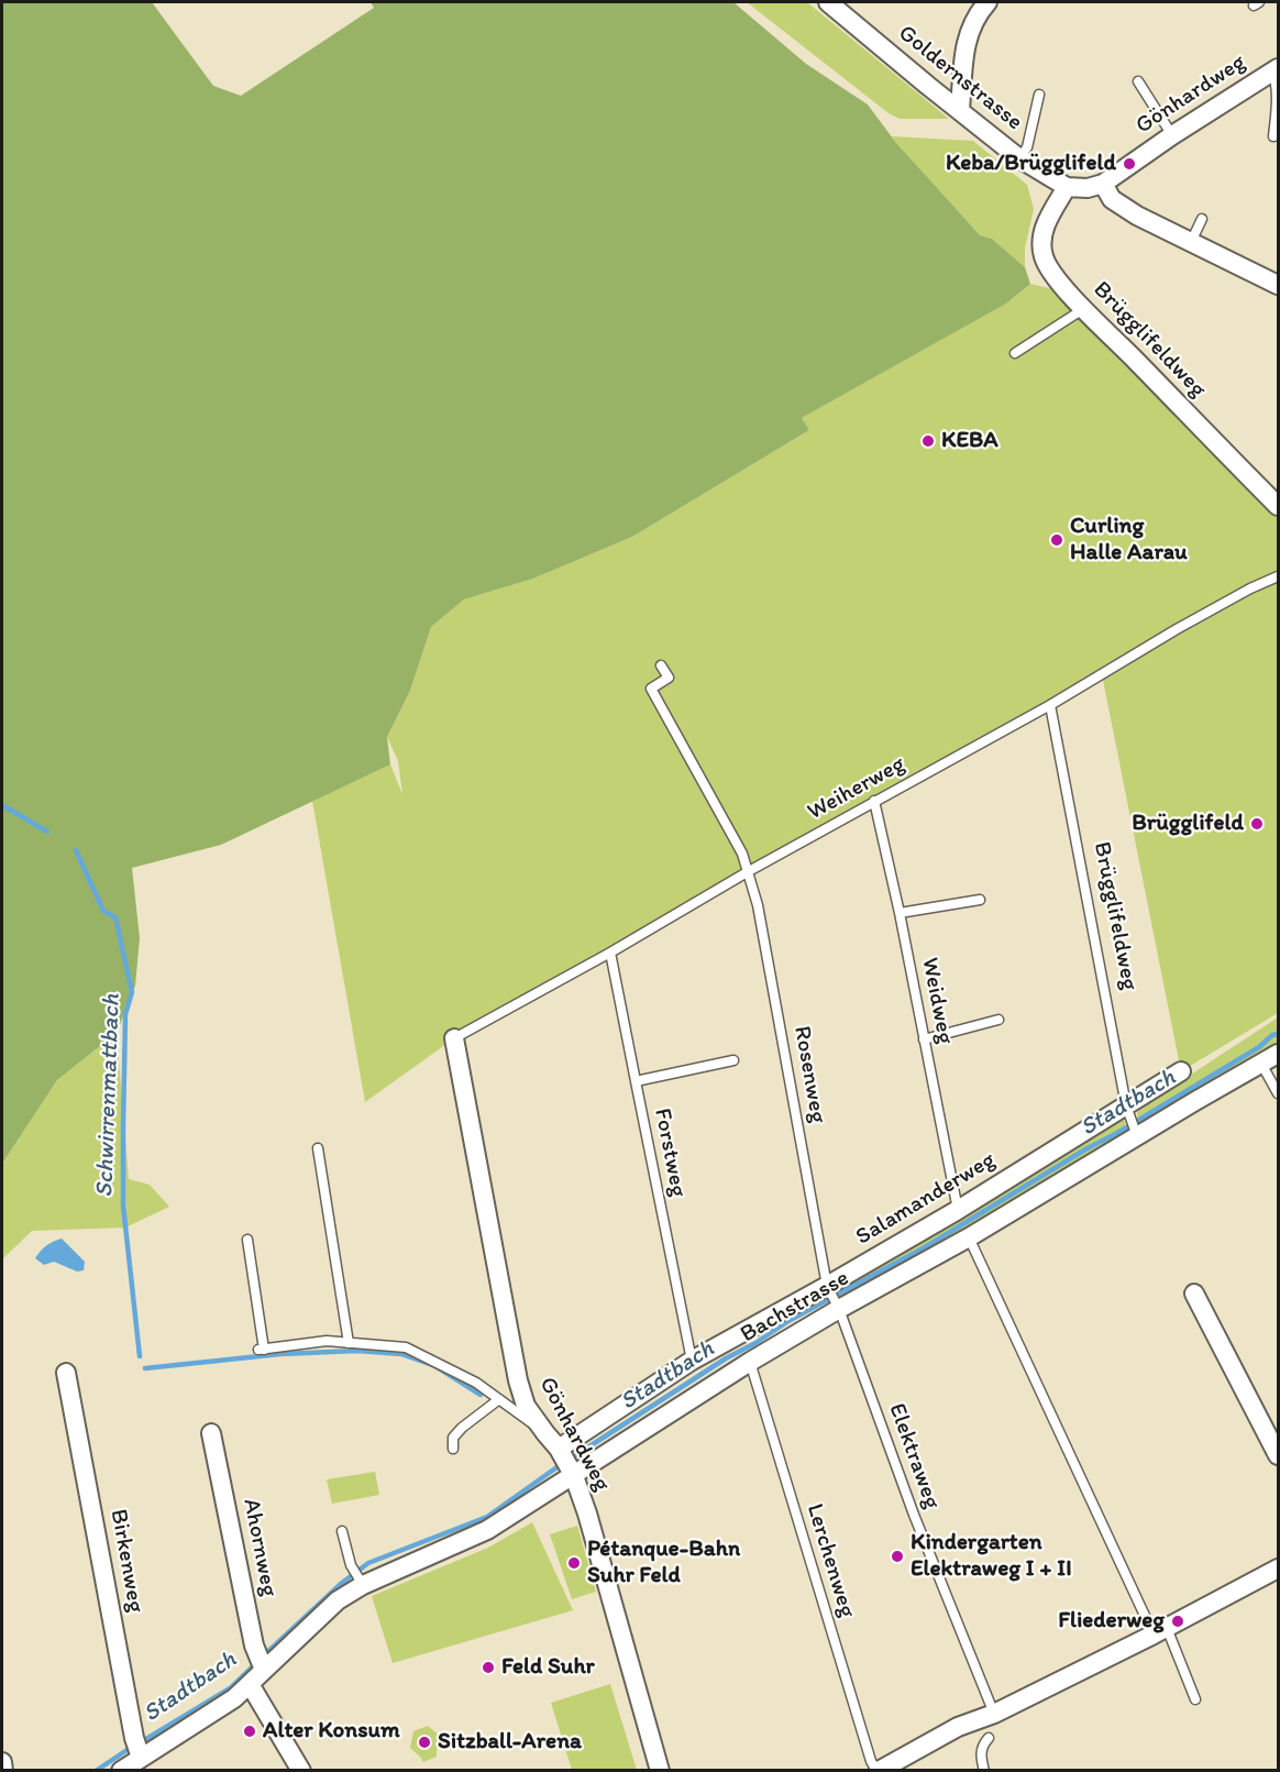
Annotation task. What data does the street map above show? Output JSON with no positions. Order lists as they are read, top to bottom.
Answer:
{
  "streets": {
    "street": [
      "Goldernstrasse",
      "Gönhardweg",
      "Brügglifeldweg",
      "Salamanderweg",
      "Bachstrasse",
      "Ahornweg",
      "Birkenweg"
    ],
    "lane": [
      "Weiherweg",
      "Weidweg",
      "Rosenweg",
      "Forstweg",
      "Elektraweg",
      "Lerchenweg"
    ]
  },
  "crossings": [
    ["Goldernstrasse", "Brügglifeldweg"],
    ["Gönhardweg", "Weiherweg"],
    ["Gönhardweg", "Salamanderweg"],
    ["Gönhardweg", "Bachstrasse"],
    ["Brügglifeldweg", "Weiherweg"],
    ["Brügglifeldweg", "Salamanderweg"],
    ["Brügglifeldweg", "Bachstrasse"],
    ["Weiherweg", "Weidweg"],
    ["Weiherweg", "Rosenweg"],
    ["Weiherweg", "Forstweg"],
    ["Weidweg", "Salamanderweg"],
    ["Rosenweg", "Salamanderweg"],
    ["Rosenweg", "Elektraweg"],
    ["Forstweg", "Salamanderweg"],
    ["Salamanderweg", "Elektraweg"],
    ["Bachstrasse", "Elektraweg"],
    ["Bachstrasse", "Ahornweg"],
    ["Bachstrasse", "Birkenweg"],
    ["Bachstrasse", "Lerchenweg"]
  ],
  "water": ["Schwirrenmattbach", "Stadtbach"],
  "places": [
    "Keba/Brügglifeld",
    "KEBA",
    "Curling Halle Aarau",
    "Brügglifeld",
    "Kindergarten Elektraweg I + II",
    "Pétanque-Bahn Suhr Feld",
    "Fliederweg",
    "Feld Suhr",
    "Alter Konsum",
    "Sitzball-Arena"
  ]
}
